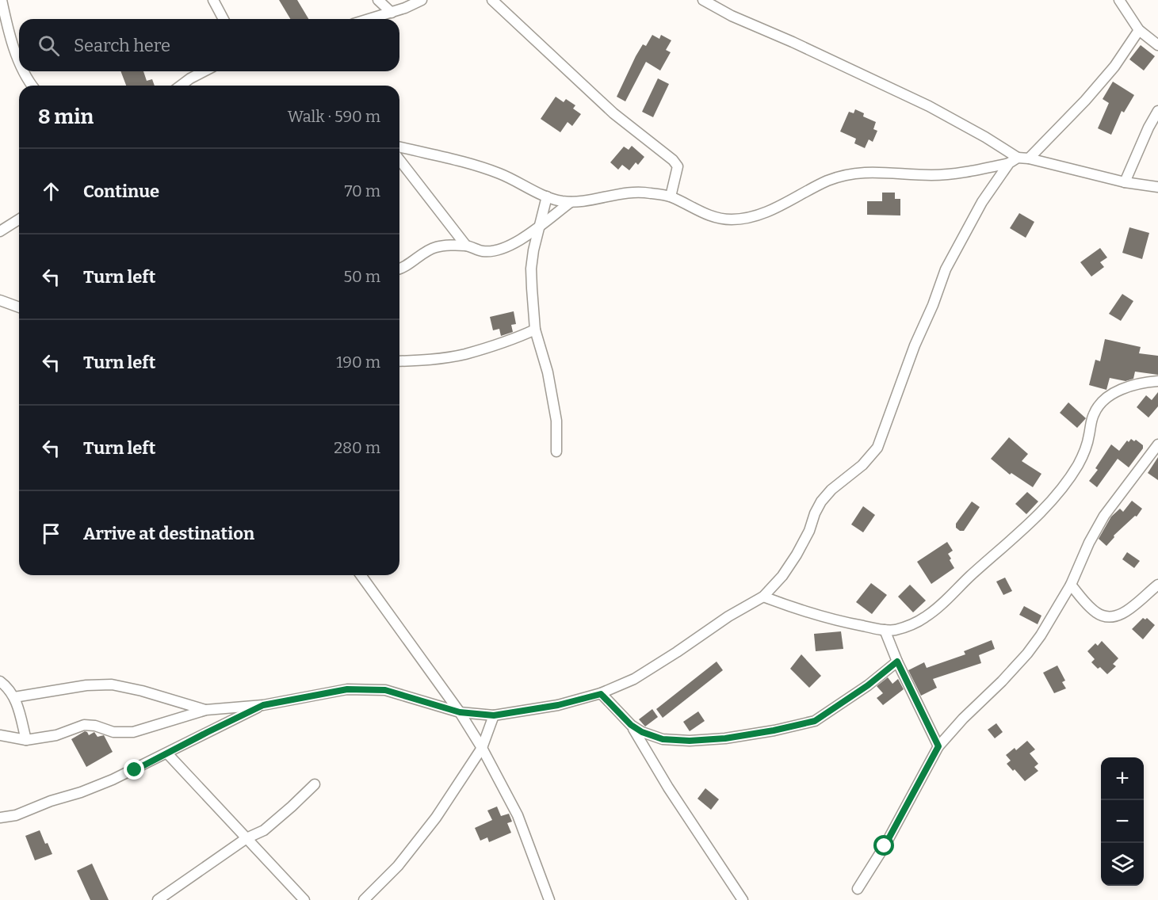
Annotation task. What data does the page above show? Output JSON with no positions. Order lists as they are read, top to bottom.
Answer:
{
  "page": {
    "search": "Search here",
    "heading": ["8 min", "Walk · 590 m"],
    "list": [
      ["Continue", "70 m"],
      ["Turn left", "50 m"],
      ["Turn left", "190 m"],
      ["Turn left", "280 m"],
      "Arrive at destination"
    ],
    "map_buttons": ["+", "−"]
  }
}
